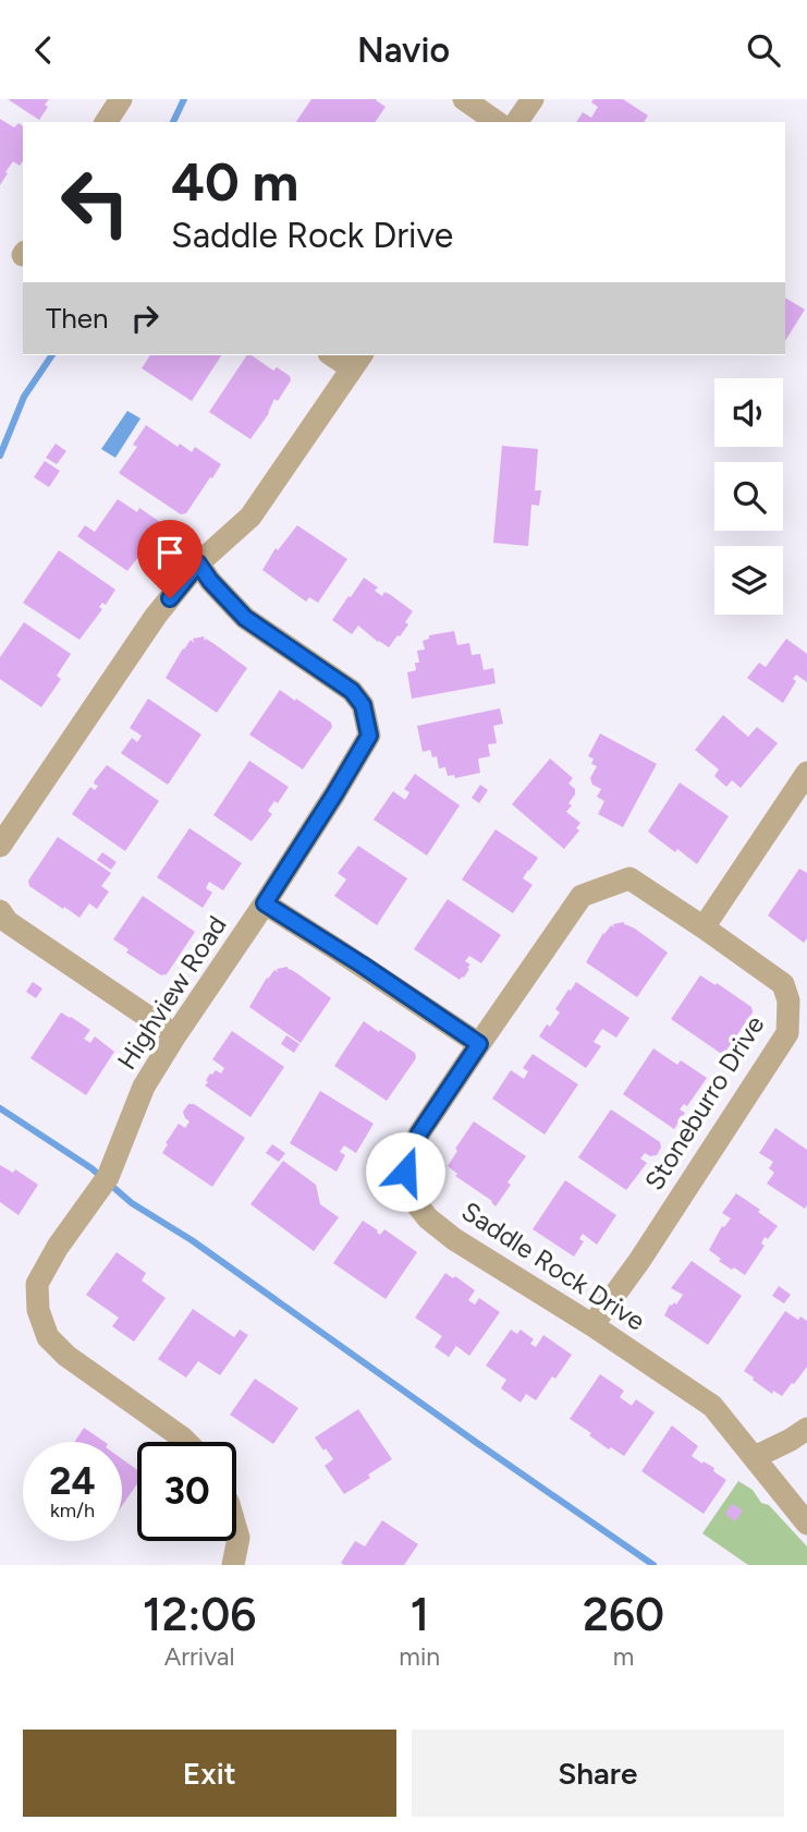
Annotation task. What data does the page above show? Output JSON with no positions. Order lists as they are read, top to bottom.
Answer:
{
  "streets": {
    "street": ["Highview Road", "Stoneburro Drive", "Saddle Rock Drive"]
  },
  "crossings": [
    ["Stoneburro Drive", "Saddle Rock Drive"]
  ],
  "page": {
    "header": "Navio",
    "turn": ["40 m", "Saddle Rock Drive"],
    "then": "Then",
    "speed": "24 km/h",
    "limit": "30",
    "eta": [
      "12:06",
      "Arrival",
      "1",
      "min",
      "260",
      "m"
    ],
    "buttons": ["Exit", "Share"]
  }
}
